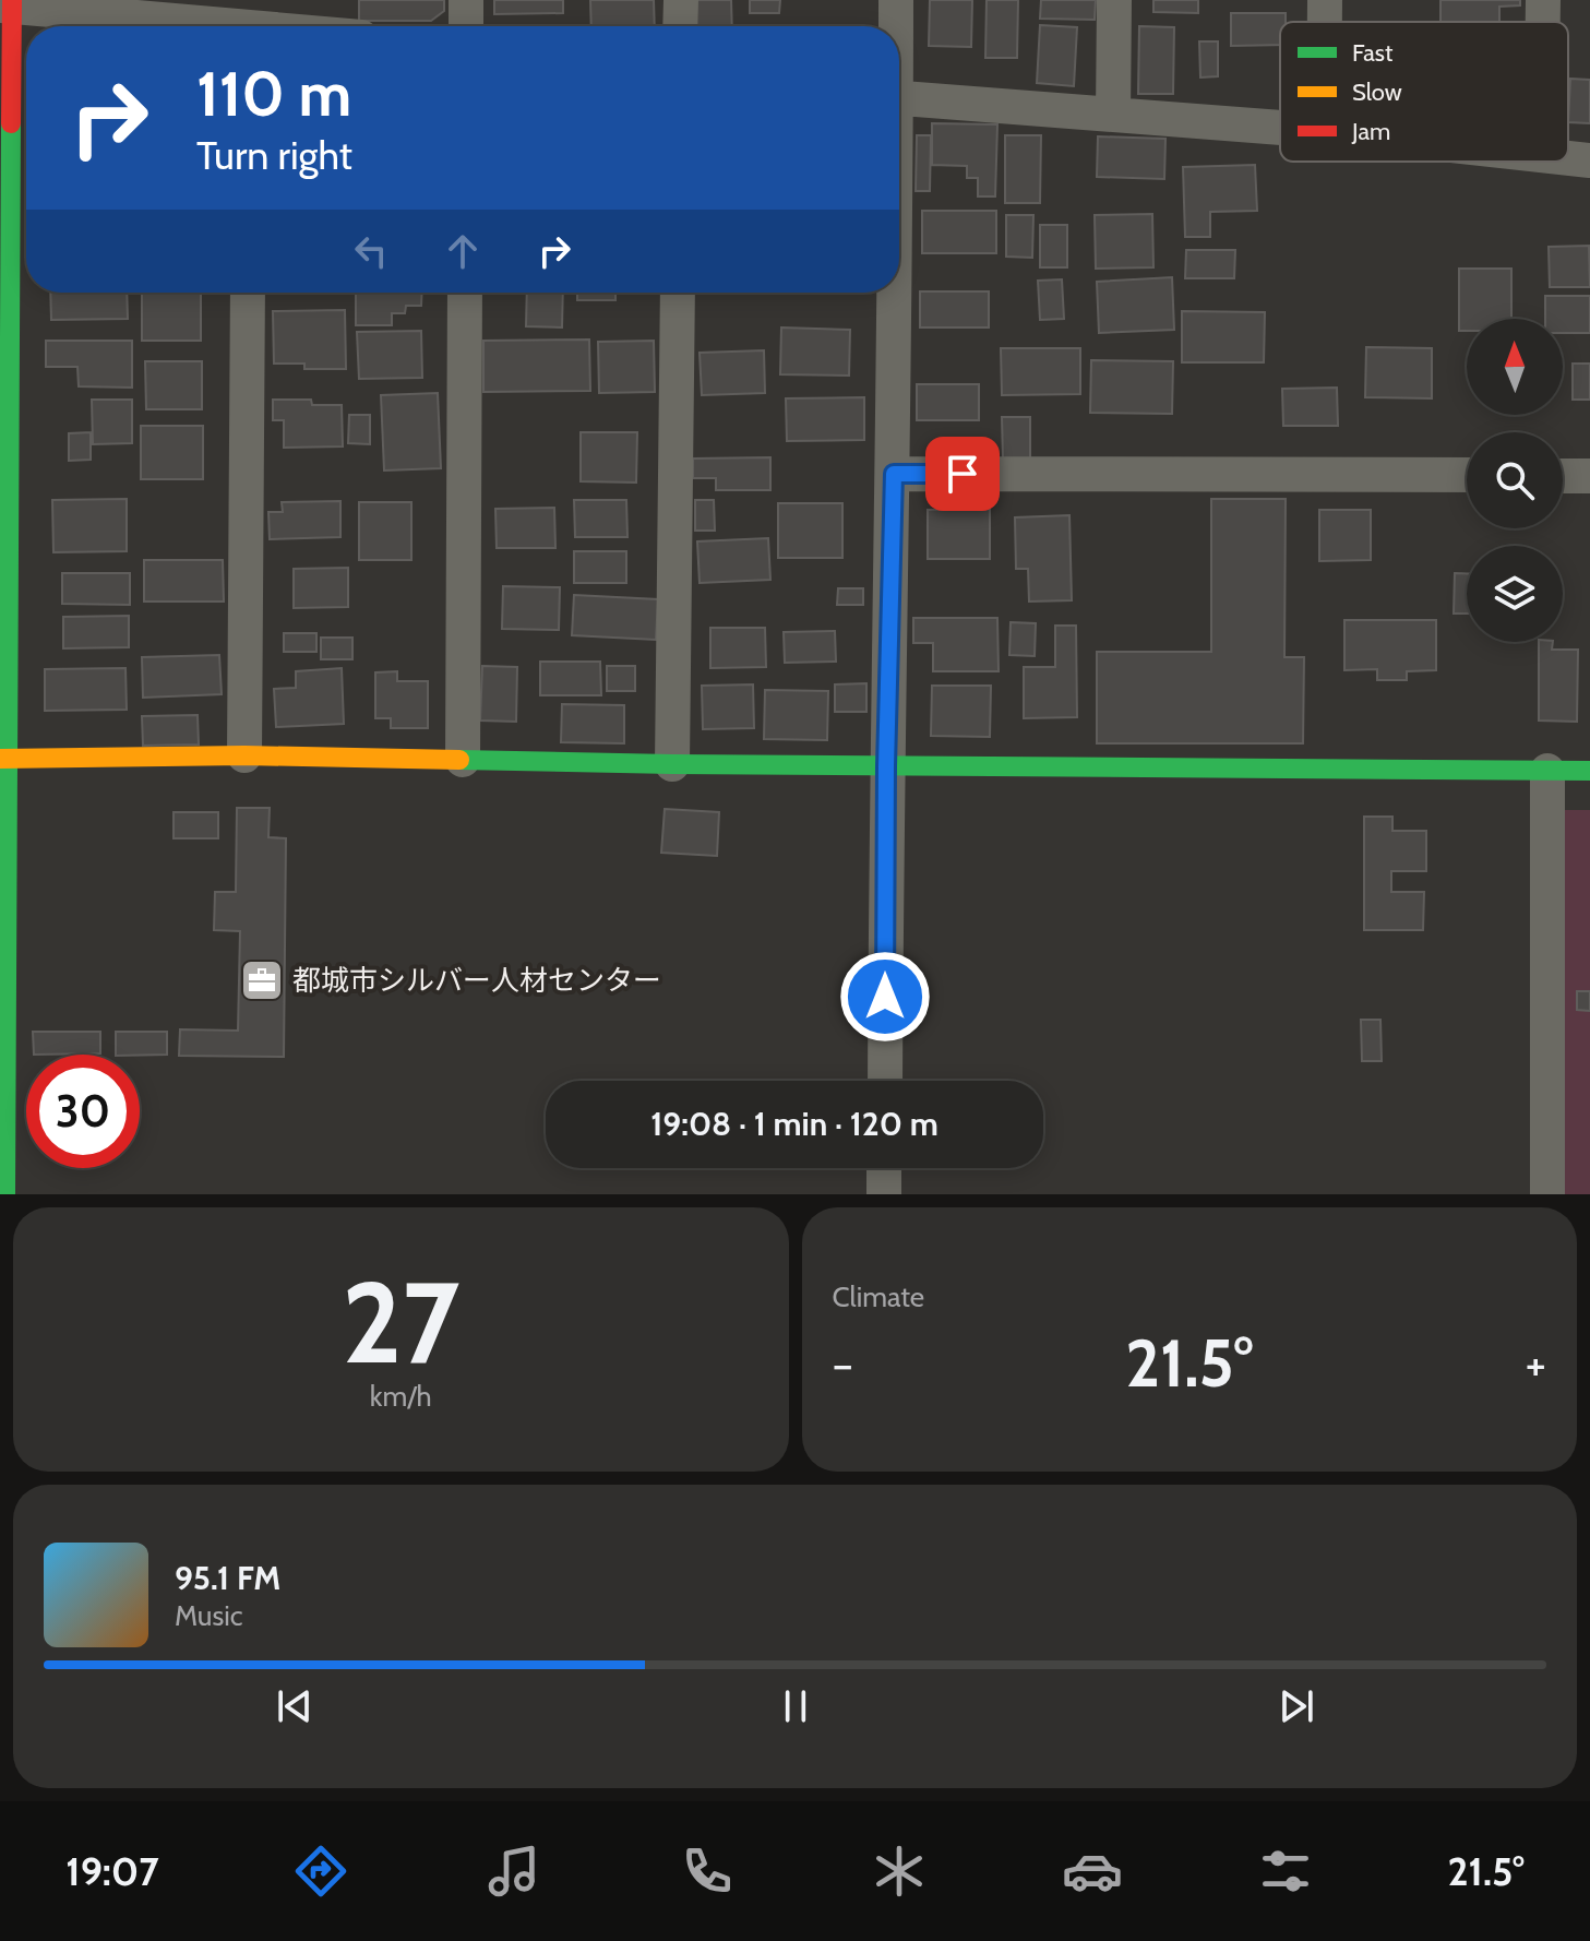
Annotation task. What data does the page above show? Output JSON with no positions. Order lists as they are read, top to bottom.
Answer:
{
  "places": {
    "office": ["都城市シルバー人材センター"]
  },
  "legend": ["Fast", "Slow", "Jam"],
  "north": "top",
  "page": {
    "turn": ["110 m", "Turn right"],
    "limit": "30",
    "trip": "19:08 · 1 min · 120 m",
    "tile": [
      ["27", "km/h"],
      "Climate"
    ],
    "heat": ["−", "21.5°", "+"],
    "song": ["95.1 FM", "Music"],
    "tabs": ["19:07", "21.5°"]
  }
}
